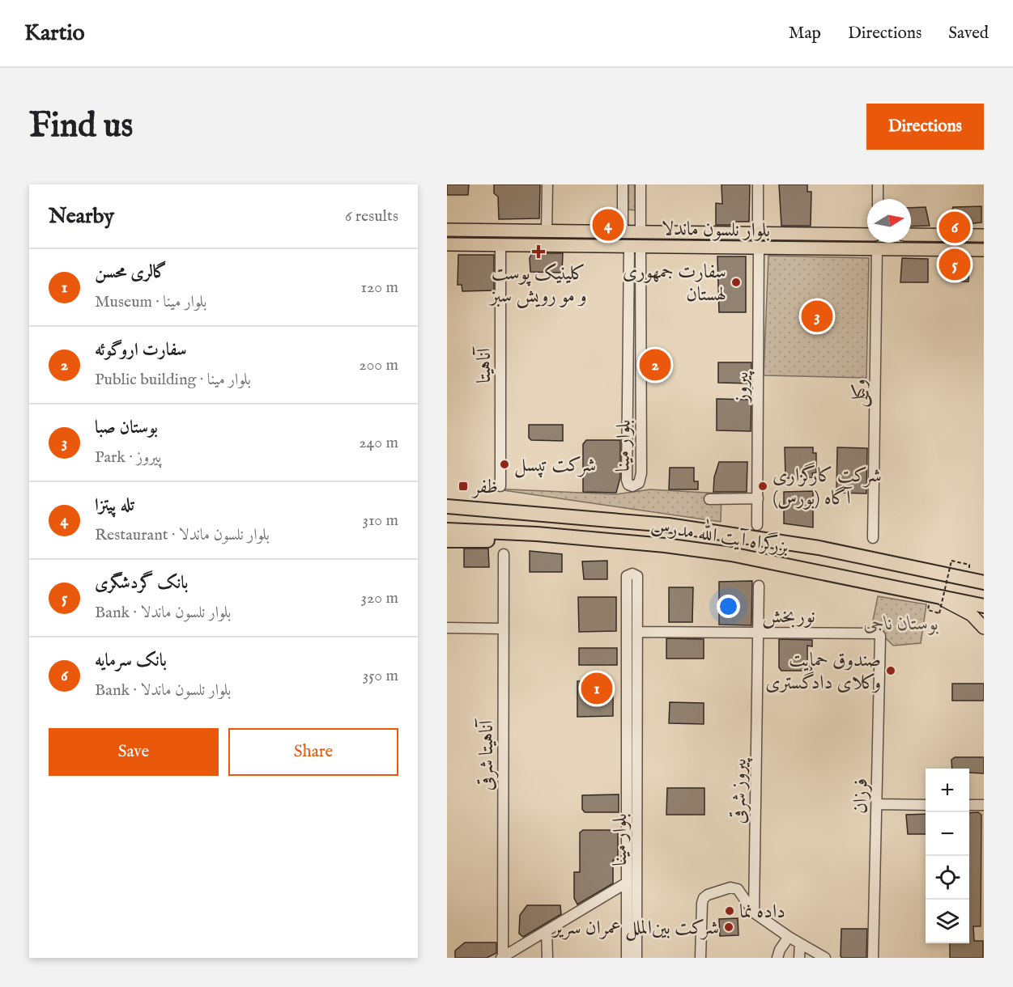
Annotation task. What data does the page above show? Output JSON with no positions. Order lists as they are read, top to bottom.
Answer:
{
  "streets": {
    "highway": ["بزرگراه آیت الله مدرس"],
    "main road": ["بلوار نلسون ماندلا"],
    "street": [
      "آناهیتا",
      "پیروز",
      "وكيلی",
      "بلوار مینا",
      "نوربخش",
      "آناهیتا شرقی",
      "پیروز شرقی",
      "فرزان"
    ]
  },
  "crossings": [
    ["بلوار نلسون ماندلا", "آناهیتا"],
    ["بلوار نلسون ماندلا", "پیروز"],
    ["بلوار نلسون ماندلا", "وكيلی"],
    ["بلوار نلسون ماندلا", "بلوار مینا"],
    ["بلوار مینا", "نوربخش"],
    ["نوربخش", "پیروز شرقی"],
    ["نوربخش", "فرزان"]
  ],
  "parks": ["بوستان ناجی"],
  "places": {
    "health": ["کلینیک پوست و مو رویش سبز"],
    "other": [
      "سفارت جمهوری لهستان",
      "شرکت تپسل",
      "شرکت کارگزاری آگاه (بورس)",
      "صندوق حمایت وکلای دادگستری",
      "داده نما",
      "شرکت بین‌الملل عمران سریر"
    ],
    "transit": ["ظفر"]
  },
  "north": "right",
  "page": {
    "header": "Kartio",
    "nav": ["Map", "Directions", "Saved"],
    "buttons": [
      "Directions",
      ["Save", "Share"]
    ],
    "title": "Find us",
    "heading": ["Nearby", "6 results"],
    "pins": [
      "4",
      "6",
      "5",
      "3",
      "2",
      "1"
    ],
    "list": [
      {
        "mark": "1",
        "name": "گالری محسن",
        "note": "Museum · بلوار مینا",
        "value": "120 m"
      },
      {
        "mark": "2",
        "name": "سفارت اروگوئه",
        "note": "Public building · بلوار مینا",
        "value": "200 m"
      },
      {
        "mark": "3",
        "name": "بوستان صبا",
        "note": "Park · پیروز",
        "value": "240 m"
      },
      {
        "mark": "4",
        "name": "تله پیتزا",
        "note": "Restaurant · بلوار نلسون ماندلا",
        "value": "310 m"
      },
      {
        "mark": "5",
        "name": "بانک گردشگری",
        "note": "Bank · بلوار نلسون ماندلا",
        "value": "320 m"
      },
      {
        "mark": "6",
        "name": "بانک سرمایه",
        "note": "Bank · بلوار نلسون ماندلا",
        "value": "350 m"
      }
    ],
    "map_buttons": ["+", "−"]
  }
}
